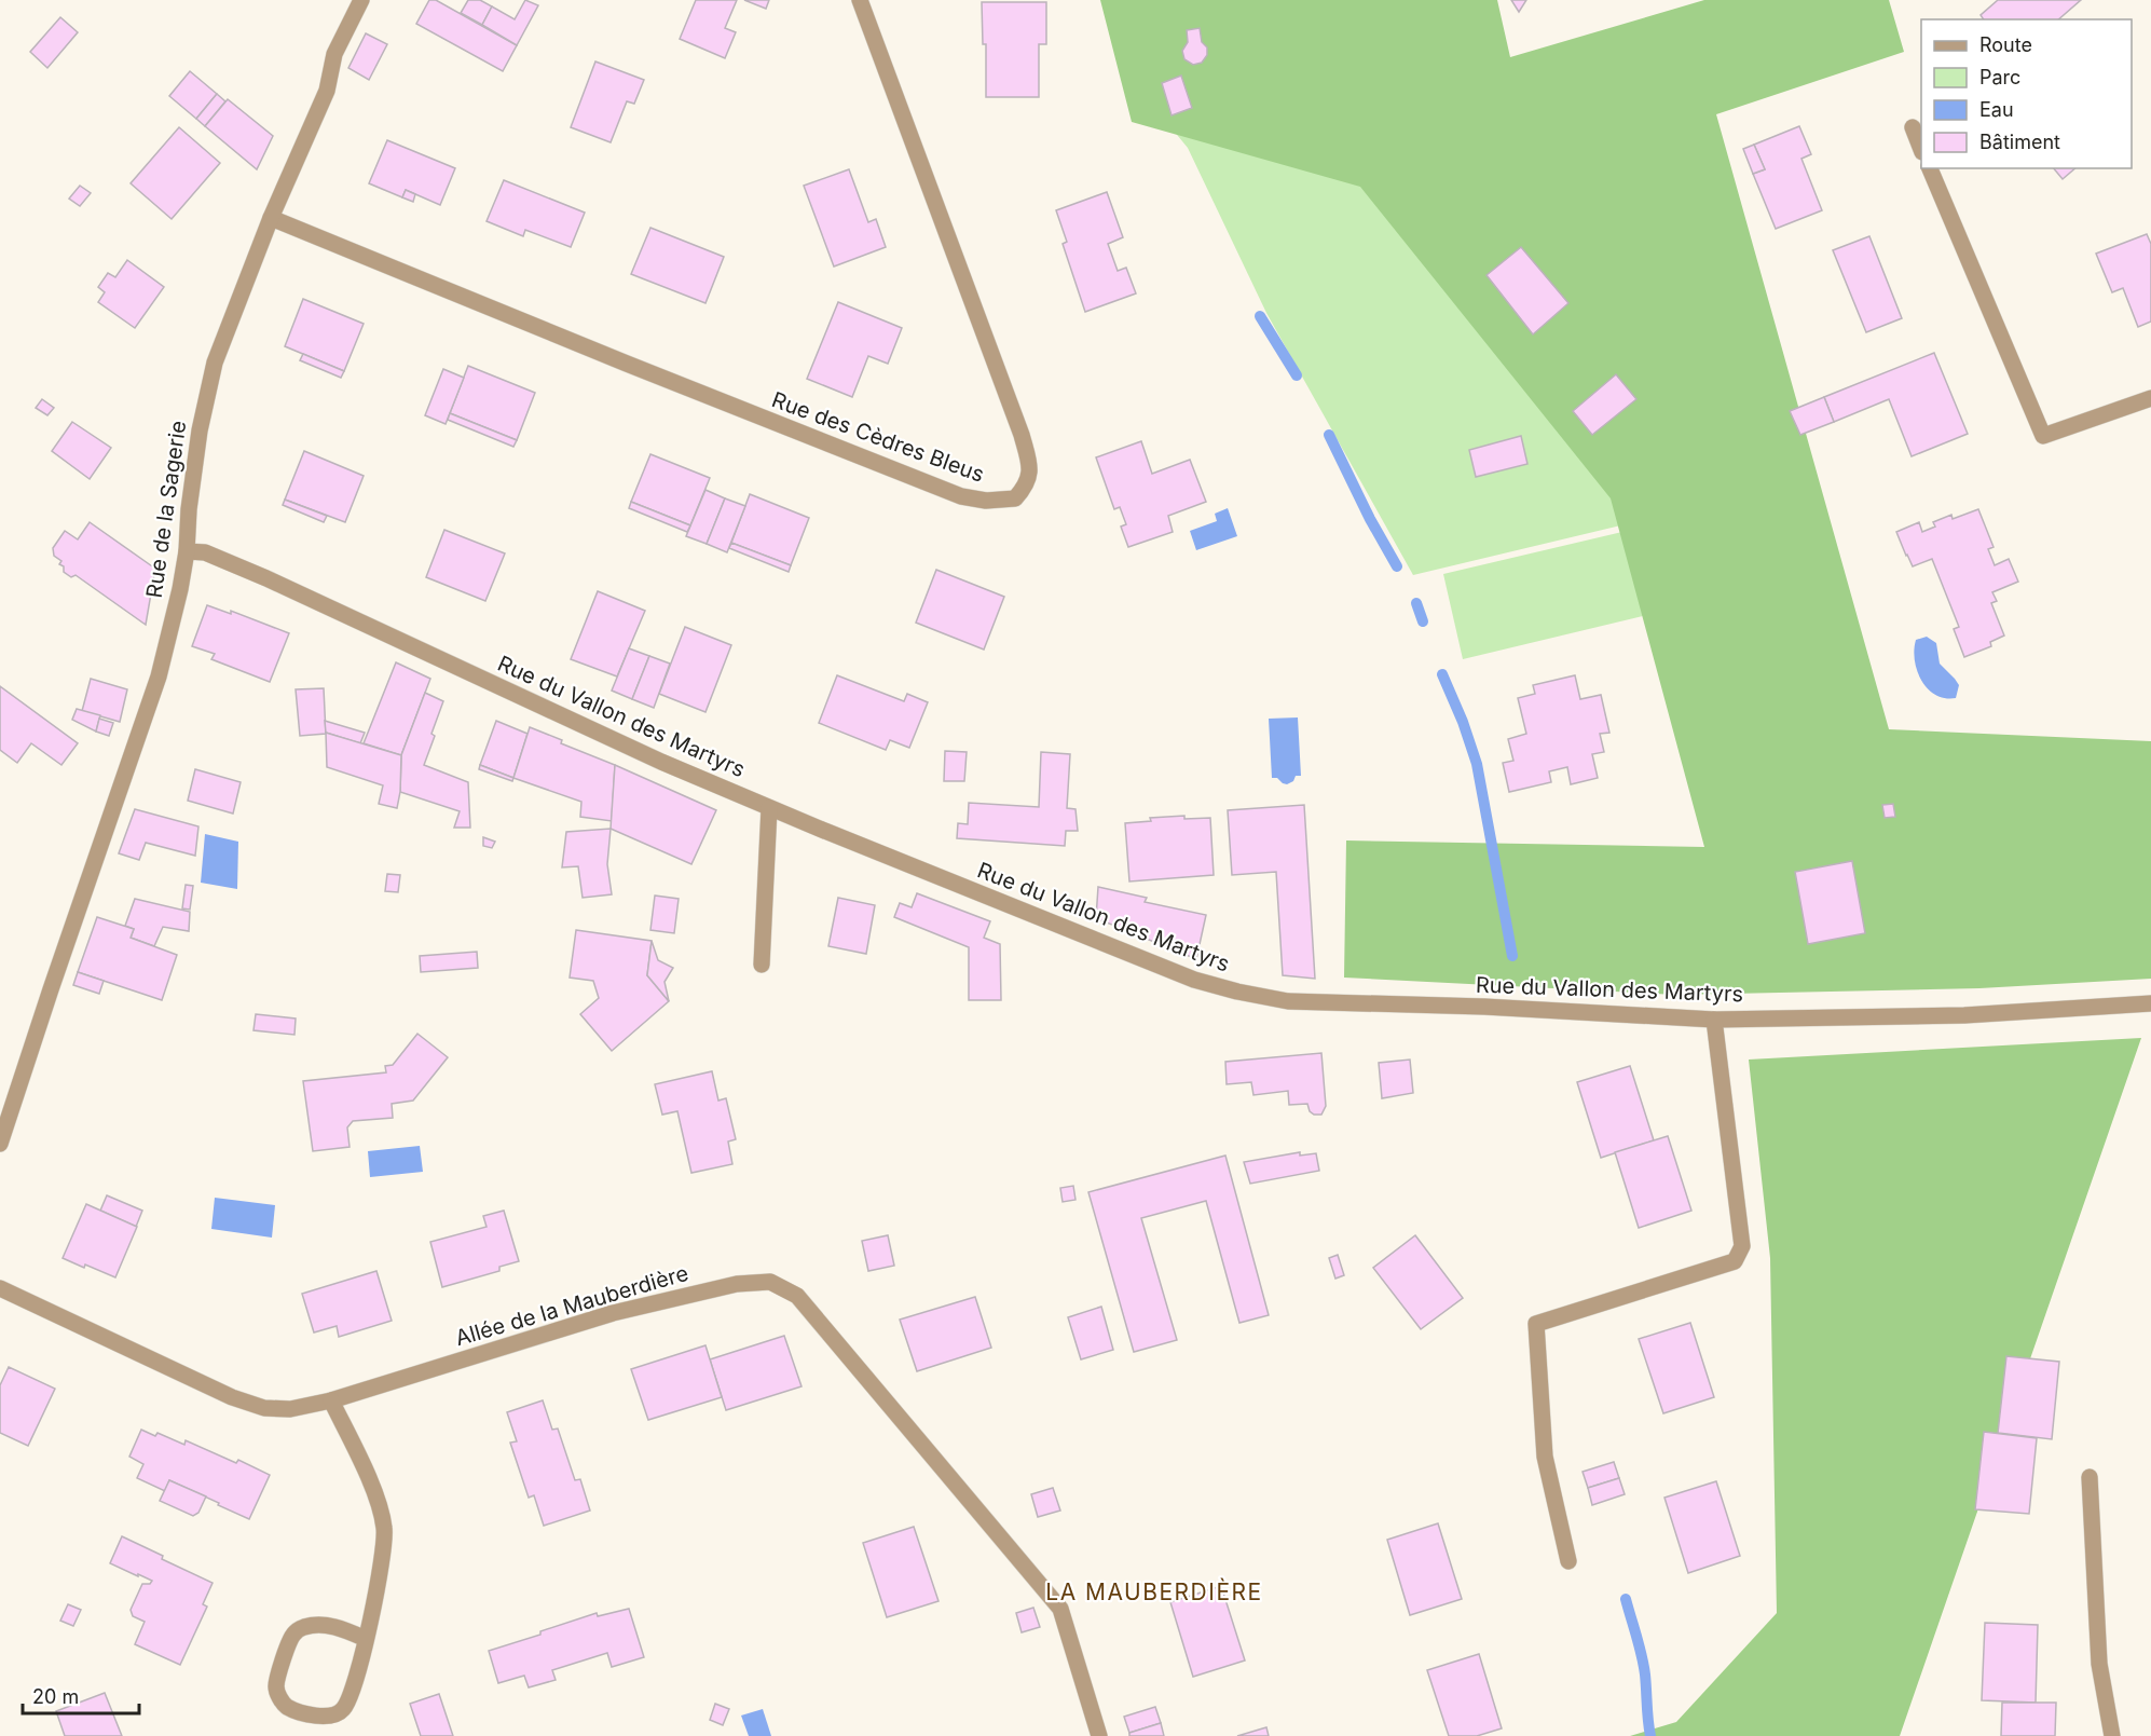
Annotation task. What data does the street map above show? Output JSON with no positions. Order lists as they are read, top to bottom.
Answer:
{
  "streets": {
    "street": [
      "Rue des Cèdres Bleus",
      "Rue de la Sagerie",
      "Rue du Vallon des Martyrs",
      "Allée de la Mauberdière"
    ]
  },
  "crossings": [
    ["Rue des Cèdres Bleus", "Rue de la Sagerie"],
    ["Rue de la Sagerie", "Rue du Vallon des Martyrs"]
  ],
  "districts": ["LA MAUBERDIÈRE"],
  "legend": [
    "Route",
    "Parc",
    "Eau",
    "Bâtiment"
  ],
  "scale_bar": "20 m"
}
